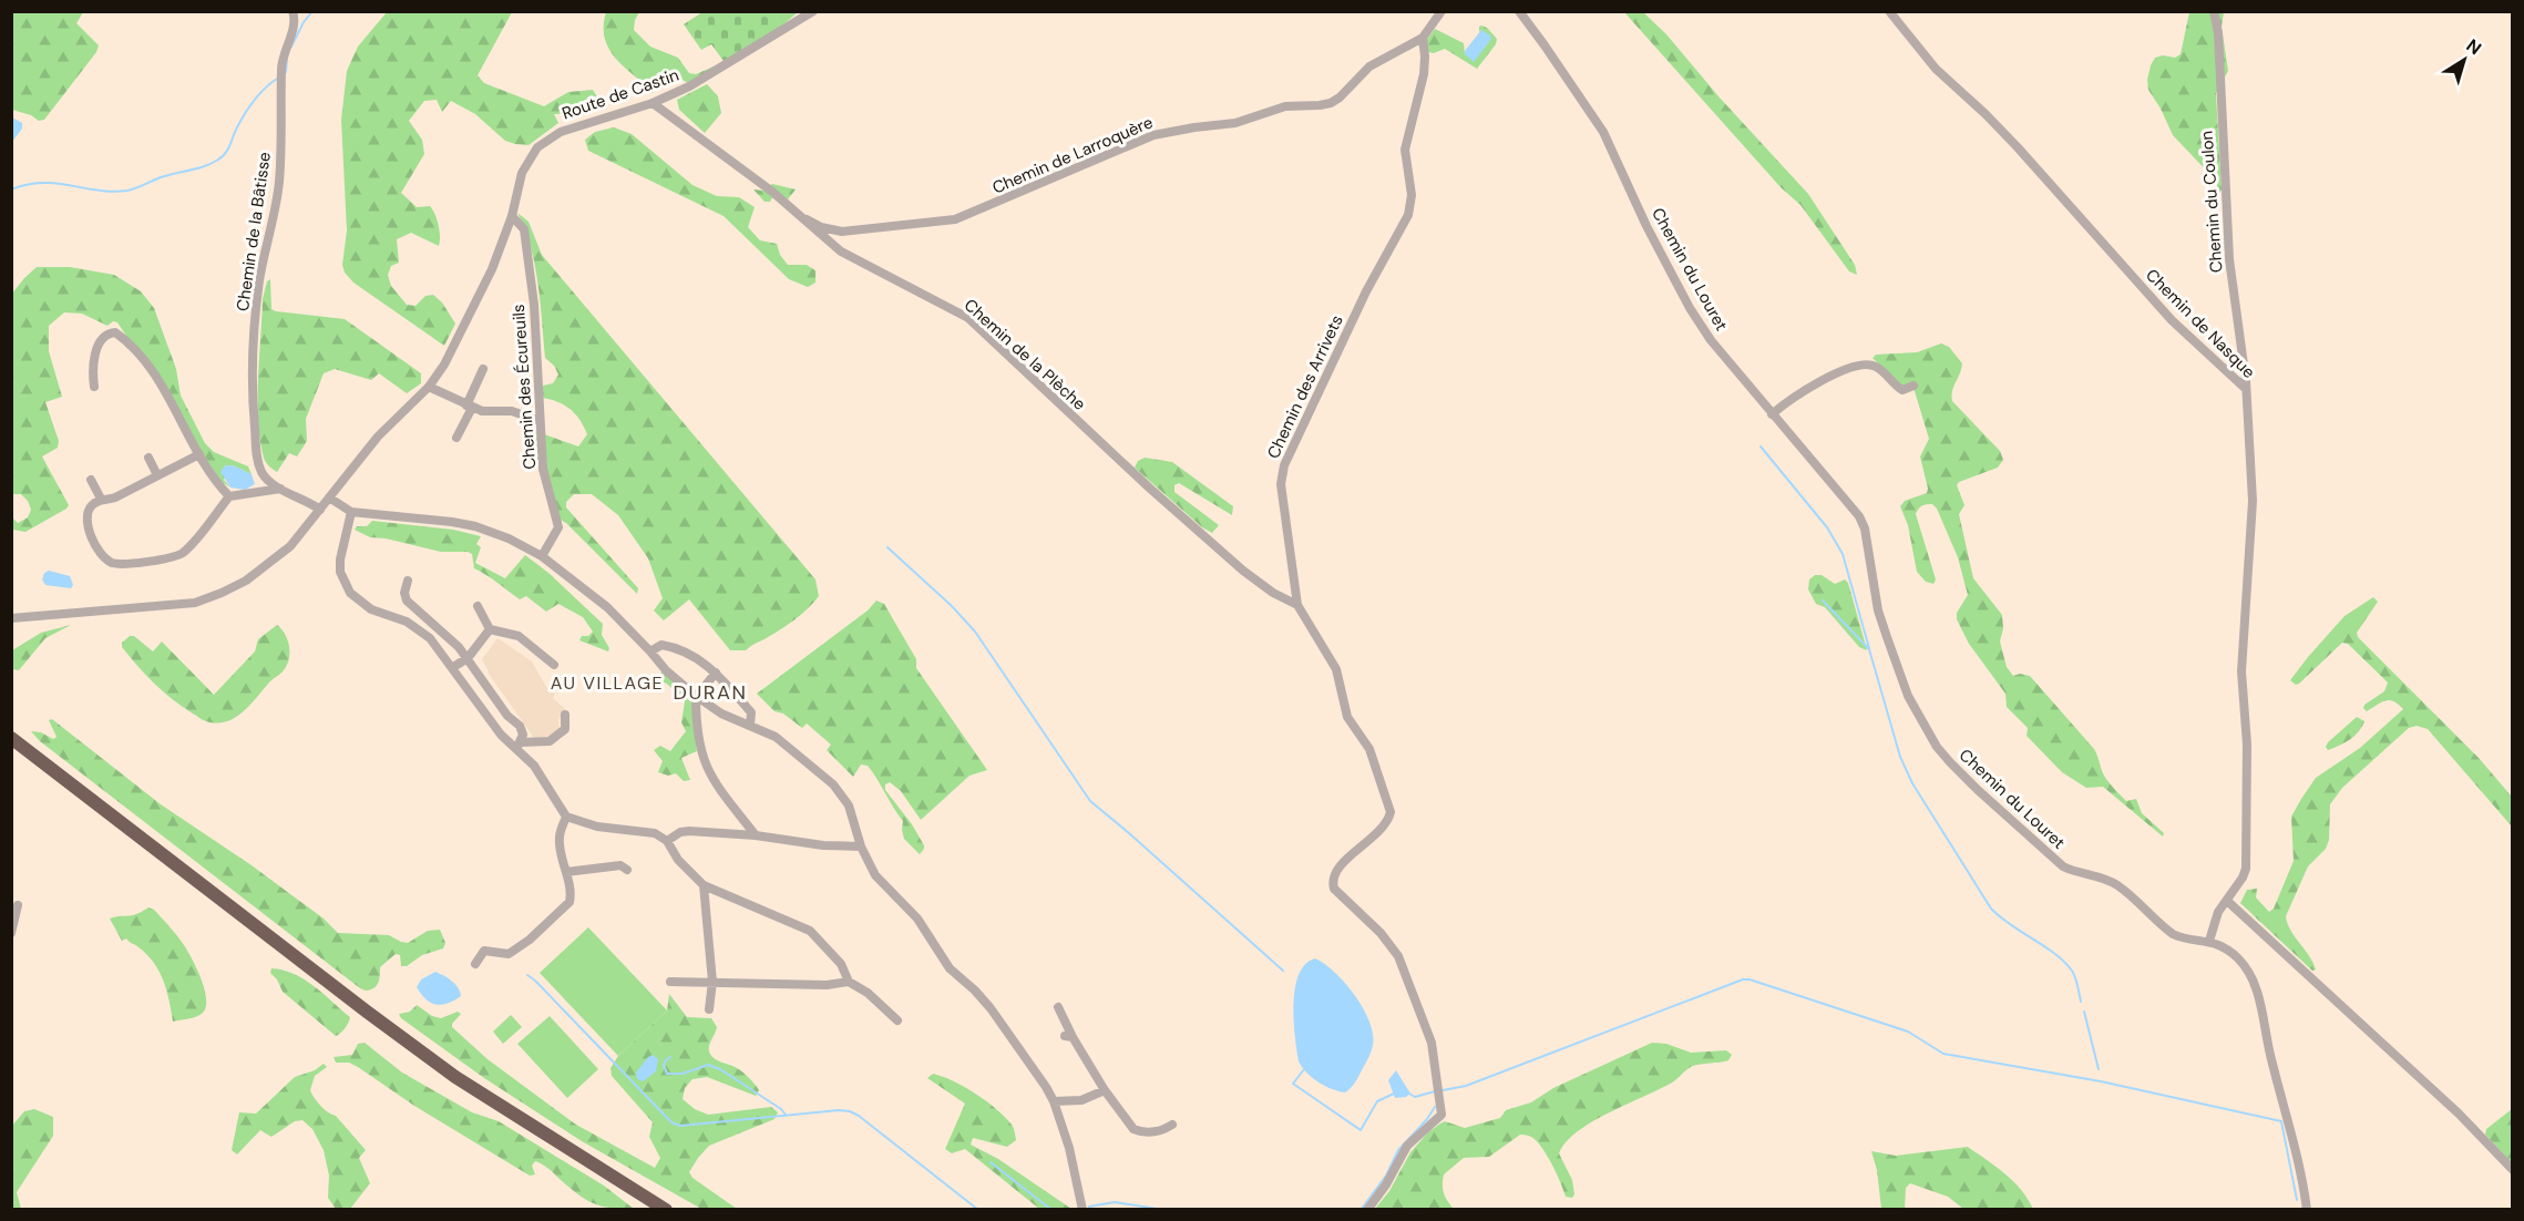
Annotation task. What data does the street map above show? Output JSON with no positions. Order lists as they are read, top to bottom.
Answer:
{
  "streets": {
    "street": [
      "Route de Castin",
      "Chemin de Larroquère",
      "Chemin du Coulon",
      "Chemin de la Bâtisse",
      "Chemin du Louret",
      "Chemin de Nasque",
      "Chemin de la Plèche",
      "Chemin des Écureuils",
      "Chemin des Arrivets"
    ]
  },
  "crossings": [
    ["Route de Castin", "Chemin de la Plèche"],
    ["Route de Castin", "Chemin des Écureuils"],
    ["Chemin de Larroquère", "Chemin de la Plèche"],
    ["Chemin de Larroquère", "Chemin des Arrivets"],
    ["Chemin du Coulon", "Chemin de Nasque"],
    ["Chemin du Louret", "Chemin de Nasque"],
    ["Chemin de la Plèche", "Chemin des Arrivets"]
  ],
  "districts": ["AU VILLAGE", "DURAN"],
  "north": "top right"
}
